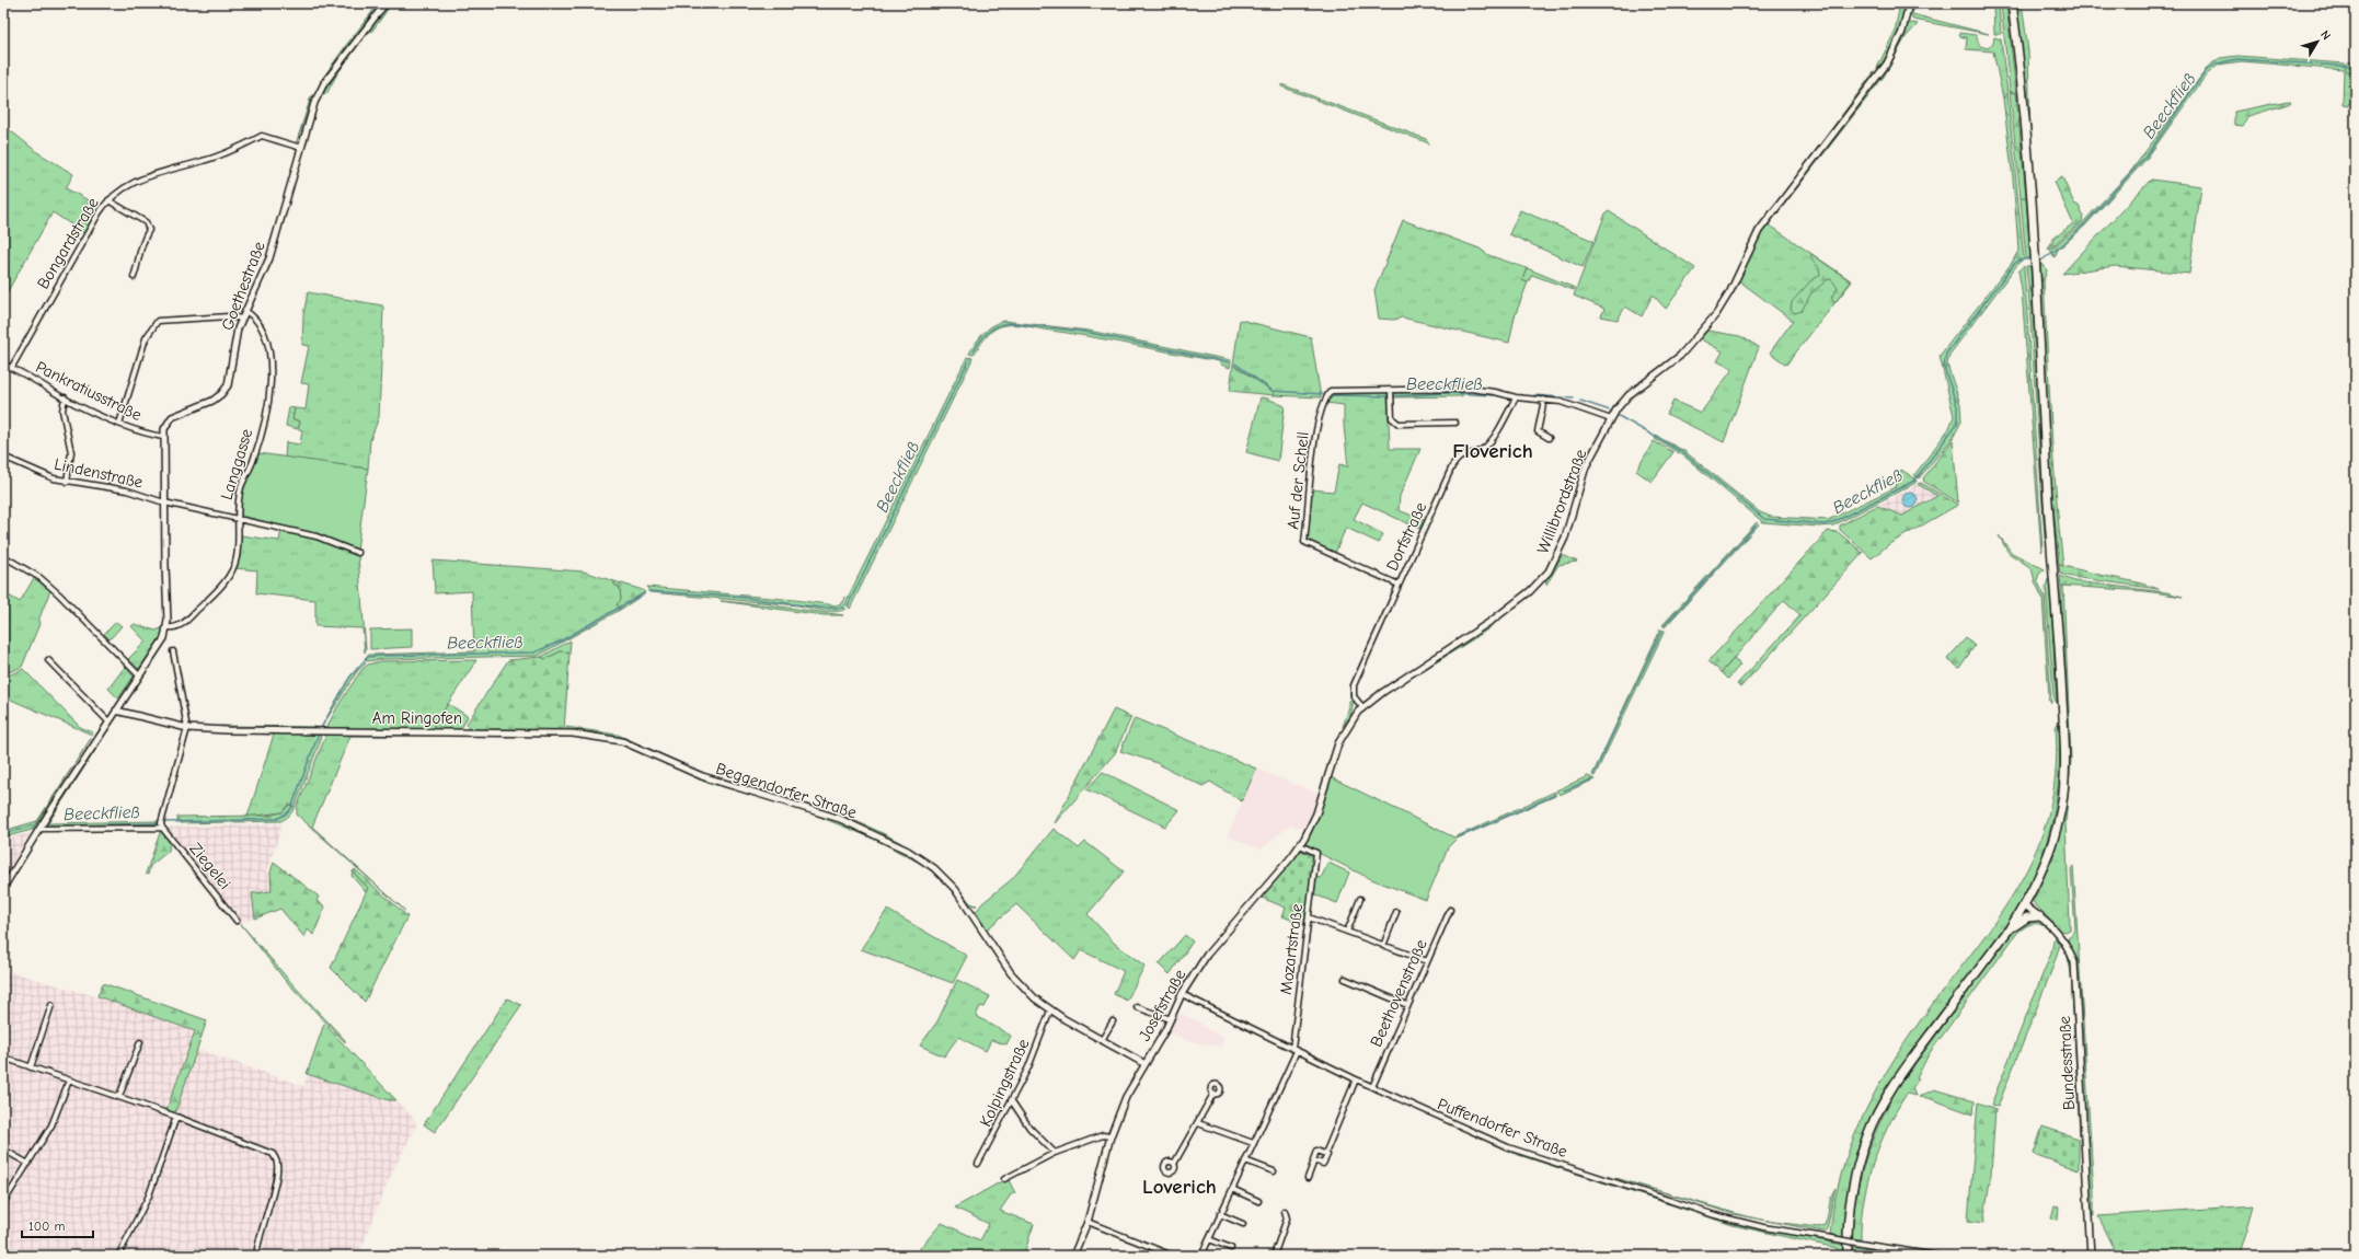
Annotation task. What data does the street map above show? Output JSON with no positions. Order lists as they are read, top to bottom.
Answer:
{
  "streets": {
    "street": [
      "Bongardstraße",
      "Goethestraße",
      "Pankratiusstraße",
      "Langgasse",
      "Lindenstraße",
      "Auf der Schell",
      "Willibrordstraße",
      "Dorfstraße",
      "Am Ringofen",
      "Beggendorfer Straße",
      "Ziegelei",
      "Mozartstraße",
      "Beethovenstraße",
      "Josefstraße",
      "Bundesstraße",
      "Kolpingstraße",
      "Puffendorfer Straße"
    ]
  },
  "crossings": [
    ["Bongardstraße", "Goethestraße"],
    ["Bongardstraße", "Pankratiusstraße"],
    ["Goethestraße", "Pankratiusstraße"],
    ["Goethestraße", "Langgasse"],
    ["Goethestraße", "Lindenstraße"],
    ["Goethestraße", "Am Ringofen"],
    ["Langgasse", "Lindenstraße"],
    ["Auf der Schell", "Dorfstraße"],
    ["Willibrordstraße", "Dorfstraße"],
    ["Willibrordstraße", "Josefstraße"],
    ["Am Ringofen", "Beggendorfer Straße"],
    ["Beggendorfer Straße", "Josefstraße"],
    ["Beggendorfer Straße", "Kolpingstraße"],
    ["Mozartstraße", "Josefstraße"],
    ["Mozartstraße", "Puffendorfer Straße"],
    ["Beethovenstraße", "Puffendorfer Straße"],
    ["Josefstraße", "Puffendorfer Straße"]
  ],
  "districts": ["Floverich", "Loverich"],
  "water": ["Beeckfließ"],
  "scale_bar": "100 m",
  "north": "top right"
}
